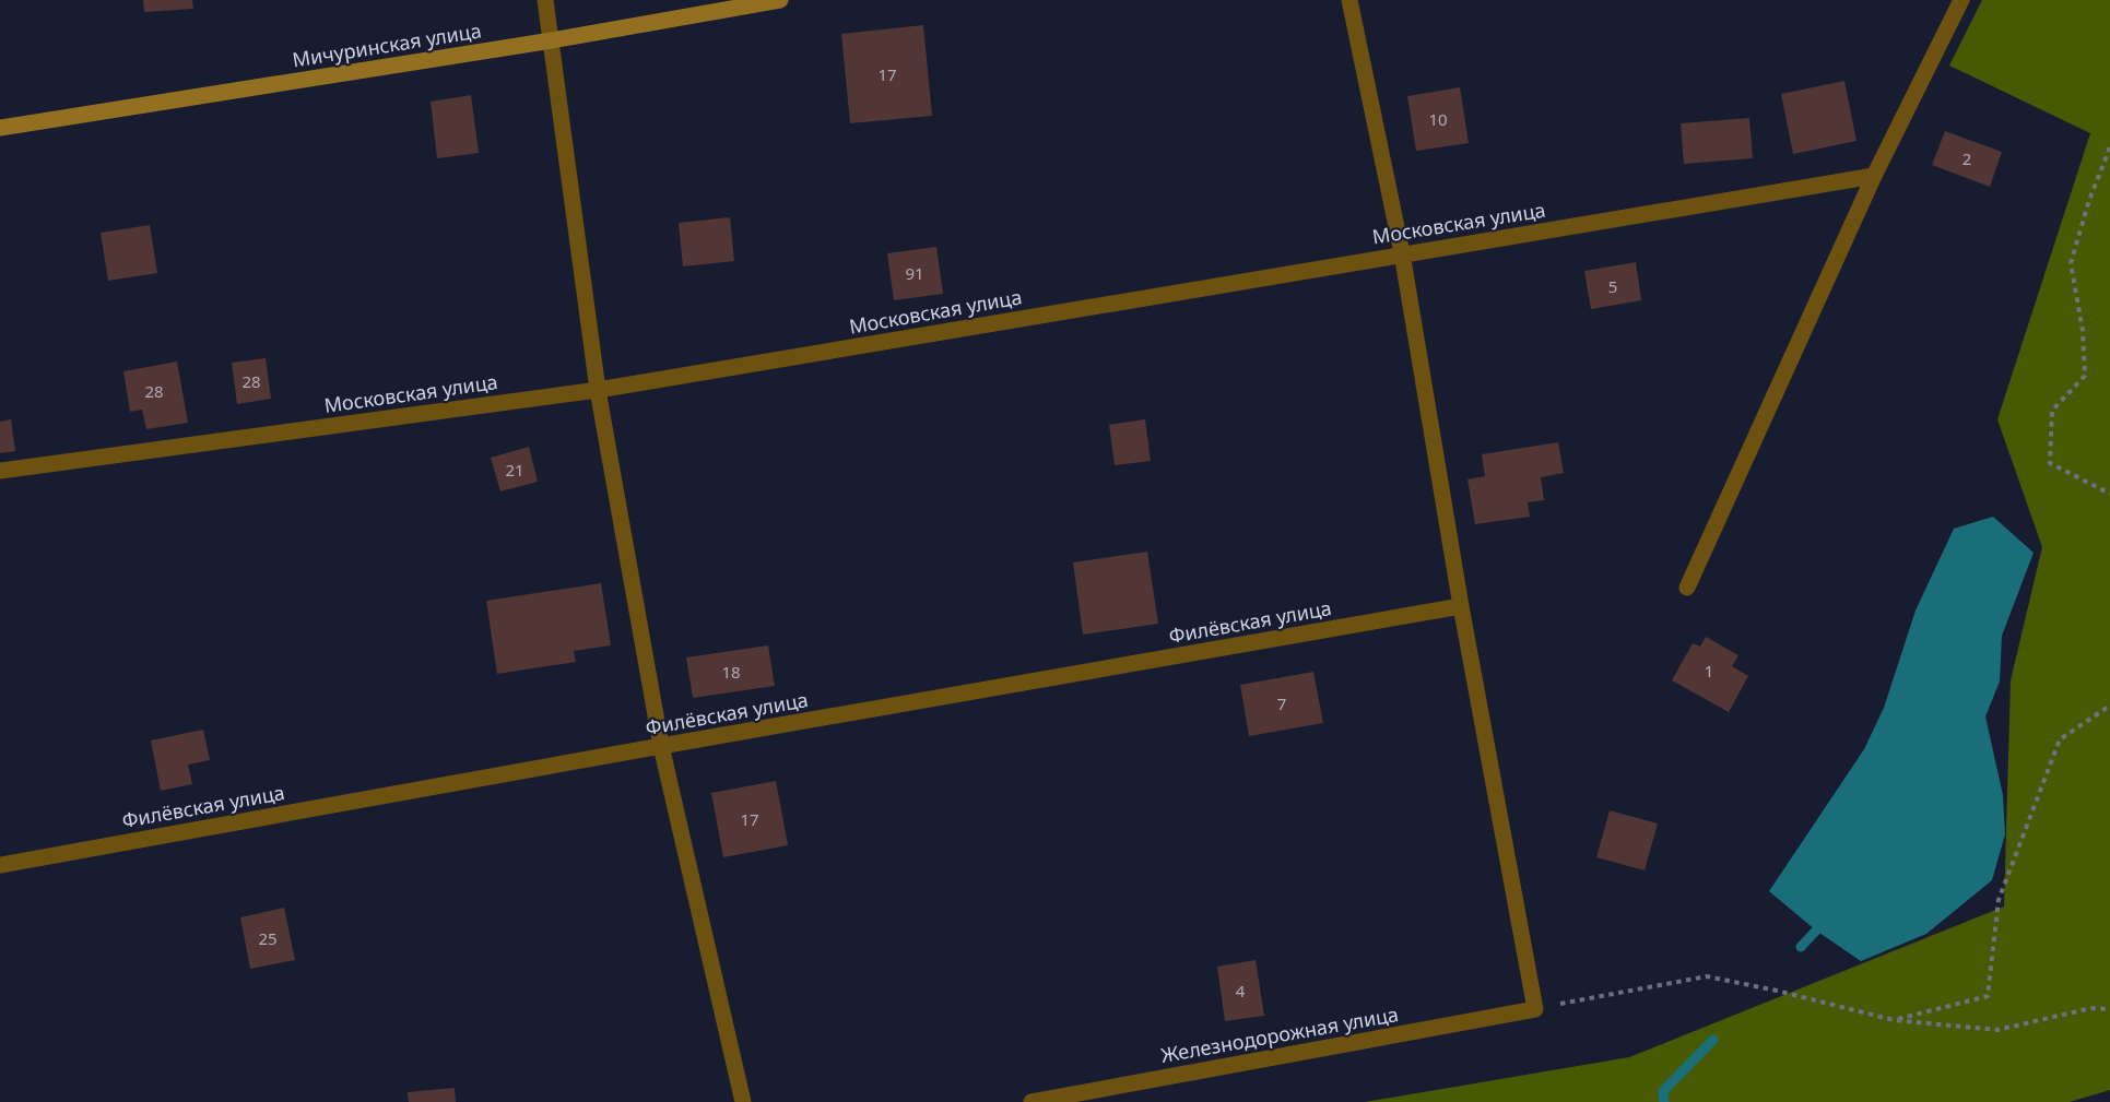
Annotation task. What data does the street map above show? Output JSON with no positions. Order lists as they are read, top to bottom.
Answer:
{
  "streets": {
    "street": [
      "Мичуринская улица",
      "Московская улица",
      "Филёвская улица",
      "Железнодорожная улица"
    ]
  },
  "house_numbers": [
    "17",
    "10",
    "2",
    "91",
    "5",
    "28",
    "28",
    "21",
    "1",
    "18",
    "7",
    "17",
    "25",
    "4"
  ]
}
